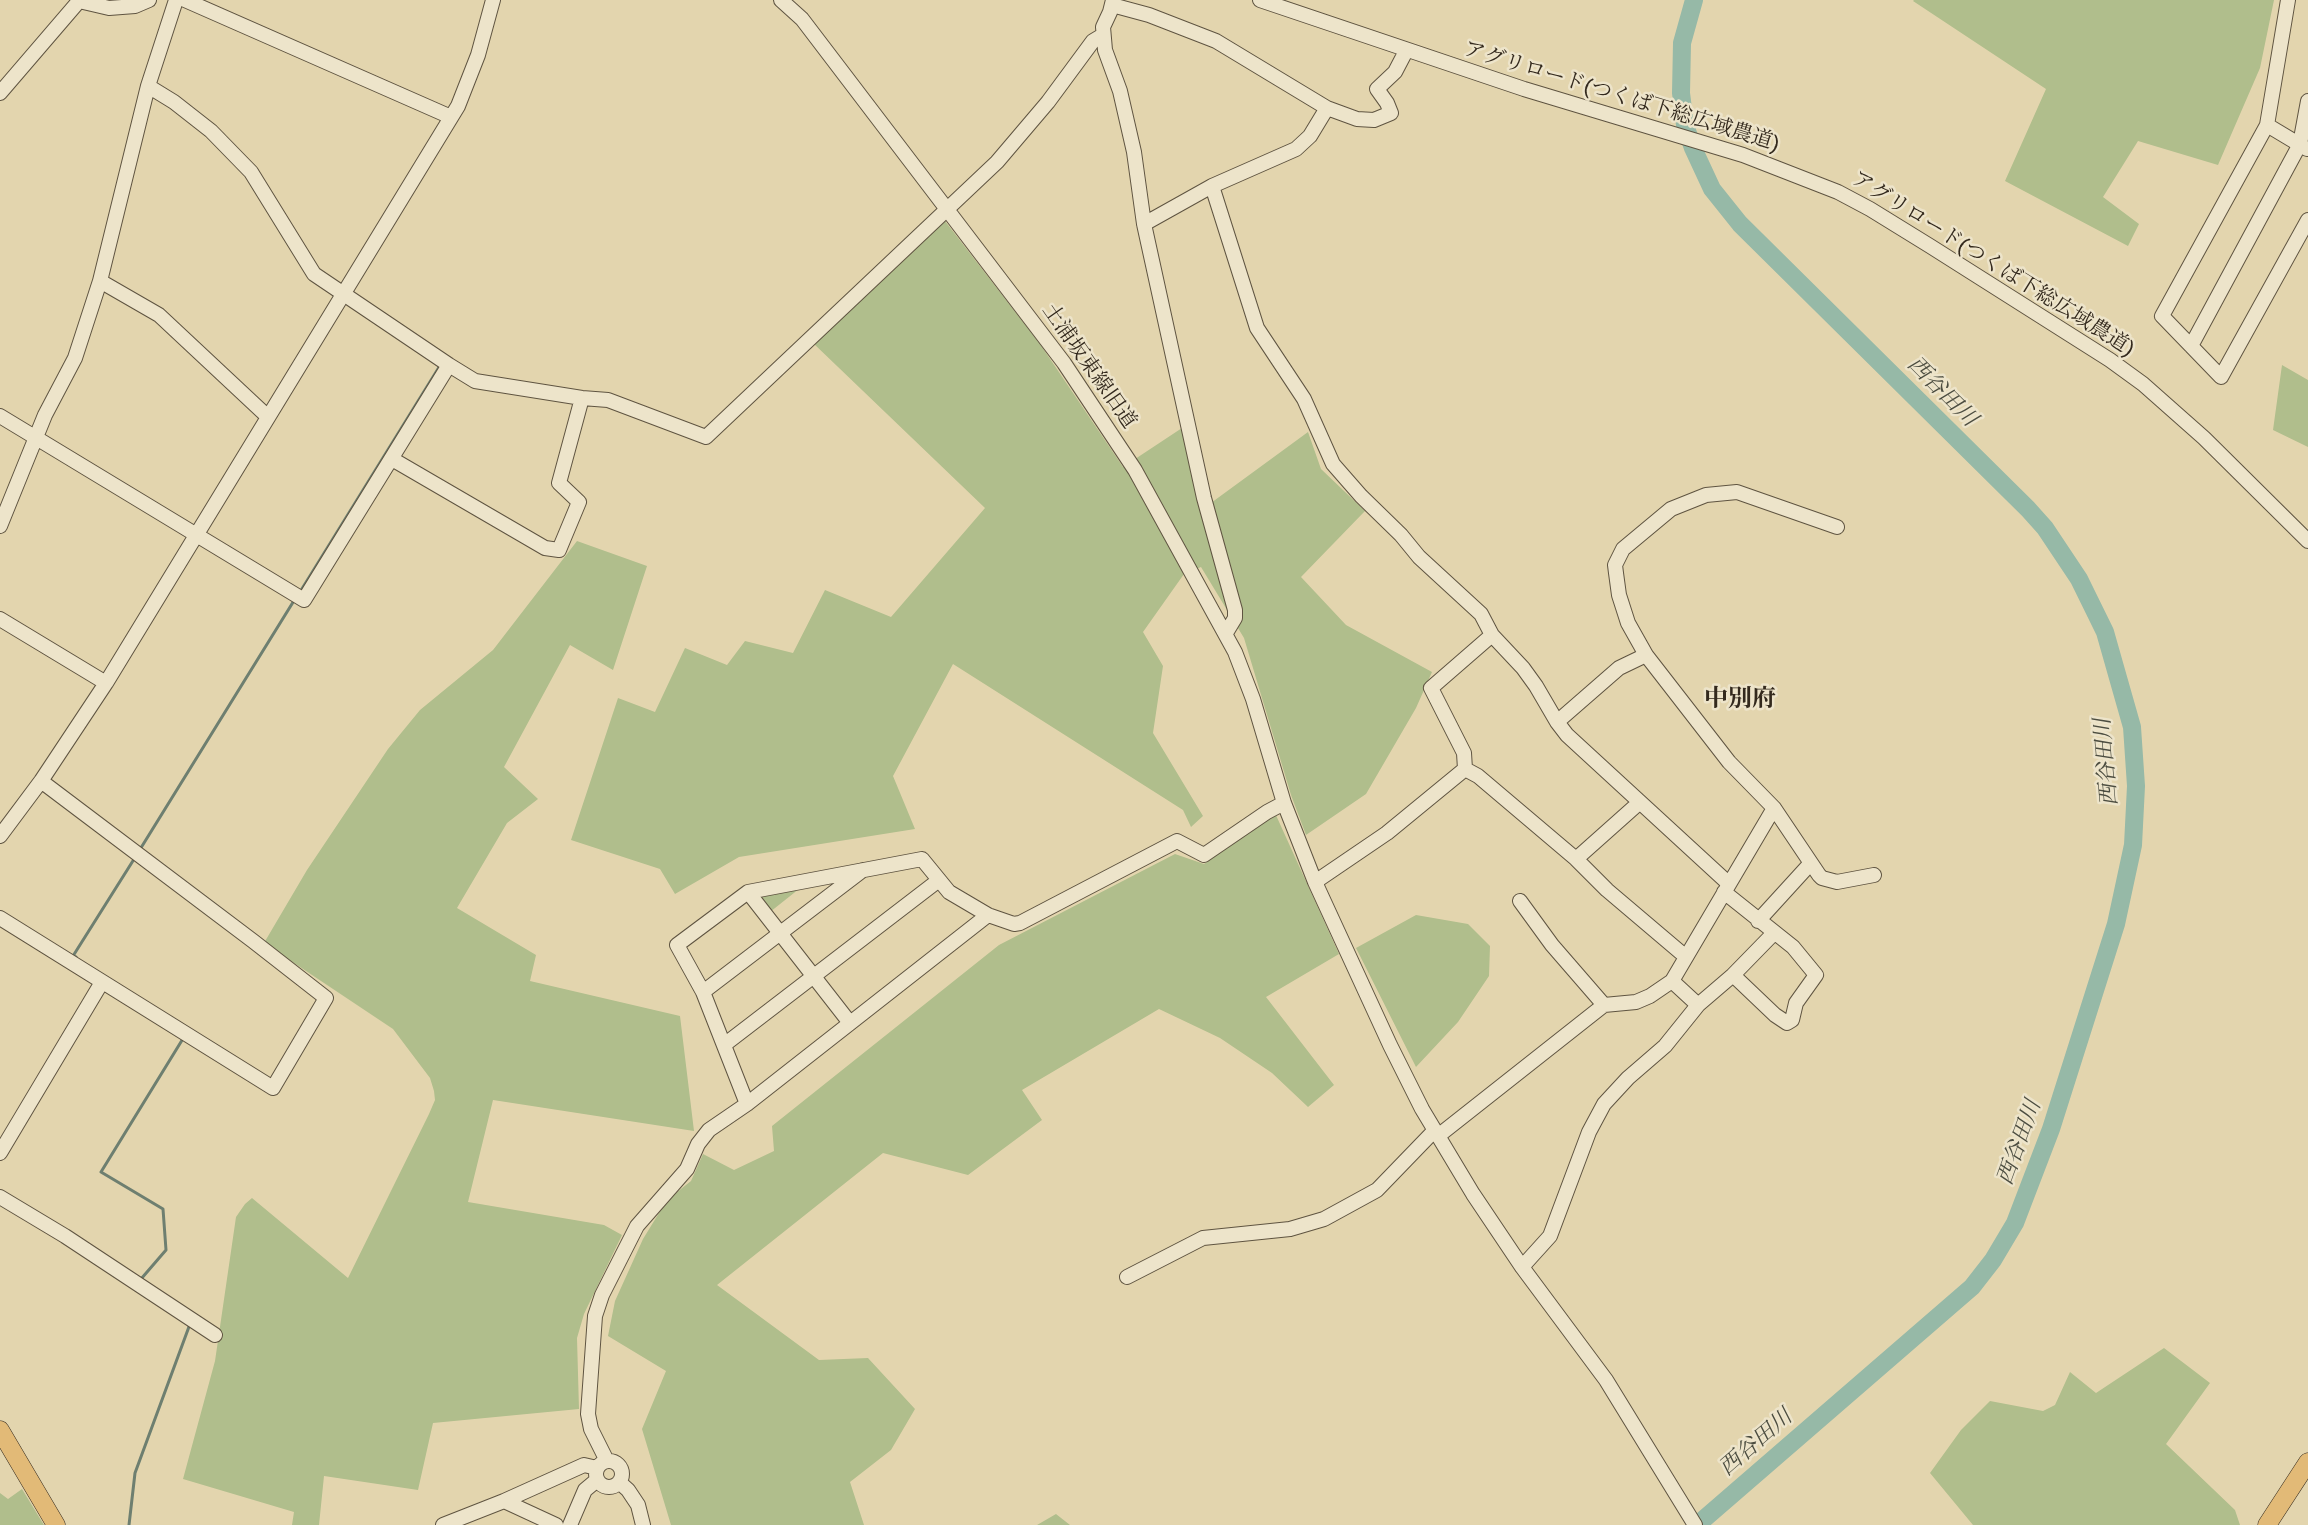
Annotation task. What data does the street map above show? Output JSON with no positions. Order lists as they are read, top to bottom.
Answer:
{
  "streets": {
    "street": ["アグリロード(つくば下総広域農道)", "土浦坂東線旧道"]
  },
  "districts": ["中別府"],
  "water": ["西谷田川"]
}
